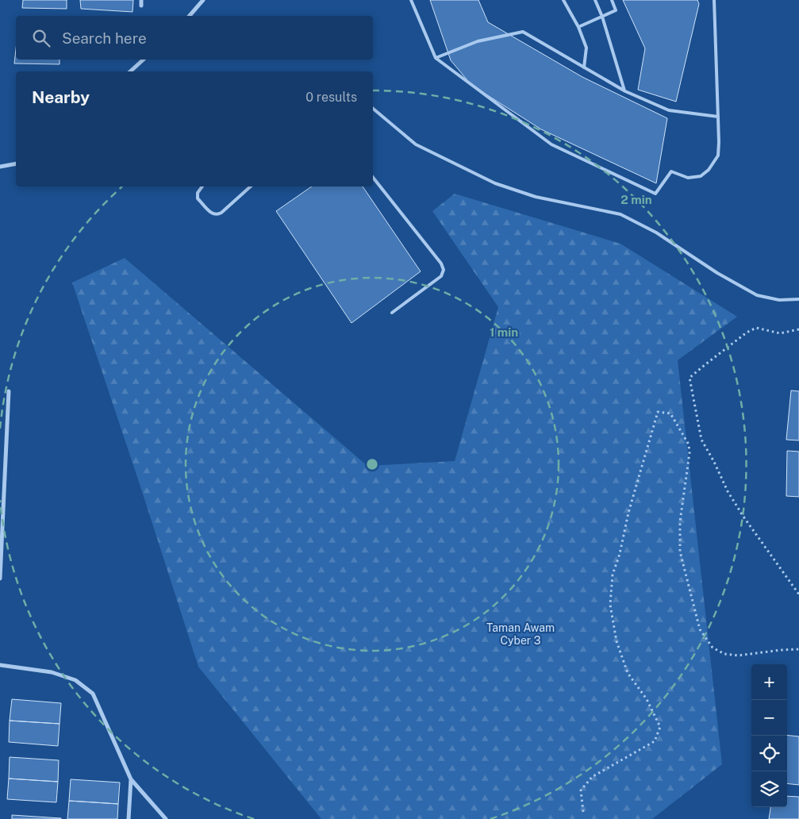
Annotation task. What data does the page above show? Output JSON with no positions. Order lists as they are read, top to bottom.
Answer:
{
  "parks": ["Taman Awam Cyber 3"],
  "page": {
    "search": "Search here",
    "heading": ["Nearby", "0 results"],
    "map_buttons": ["+", "−"]
  },
  "rings": ["2 min", "1 min"]
}
